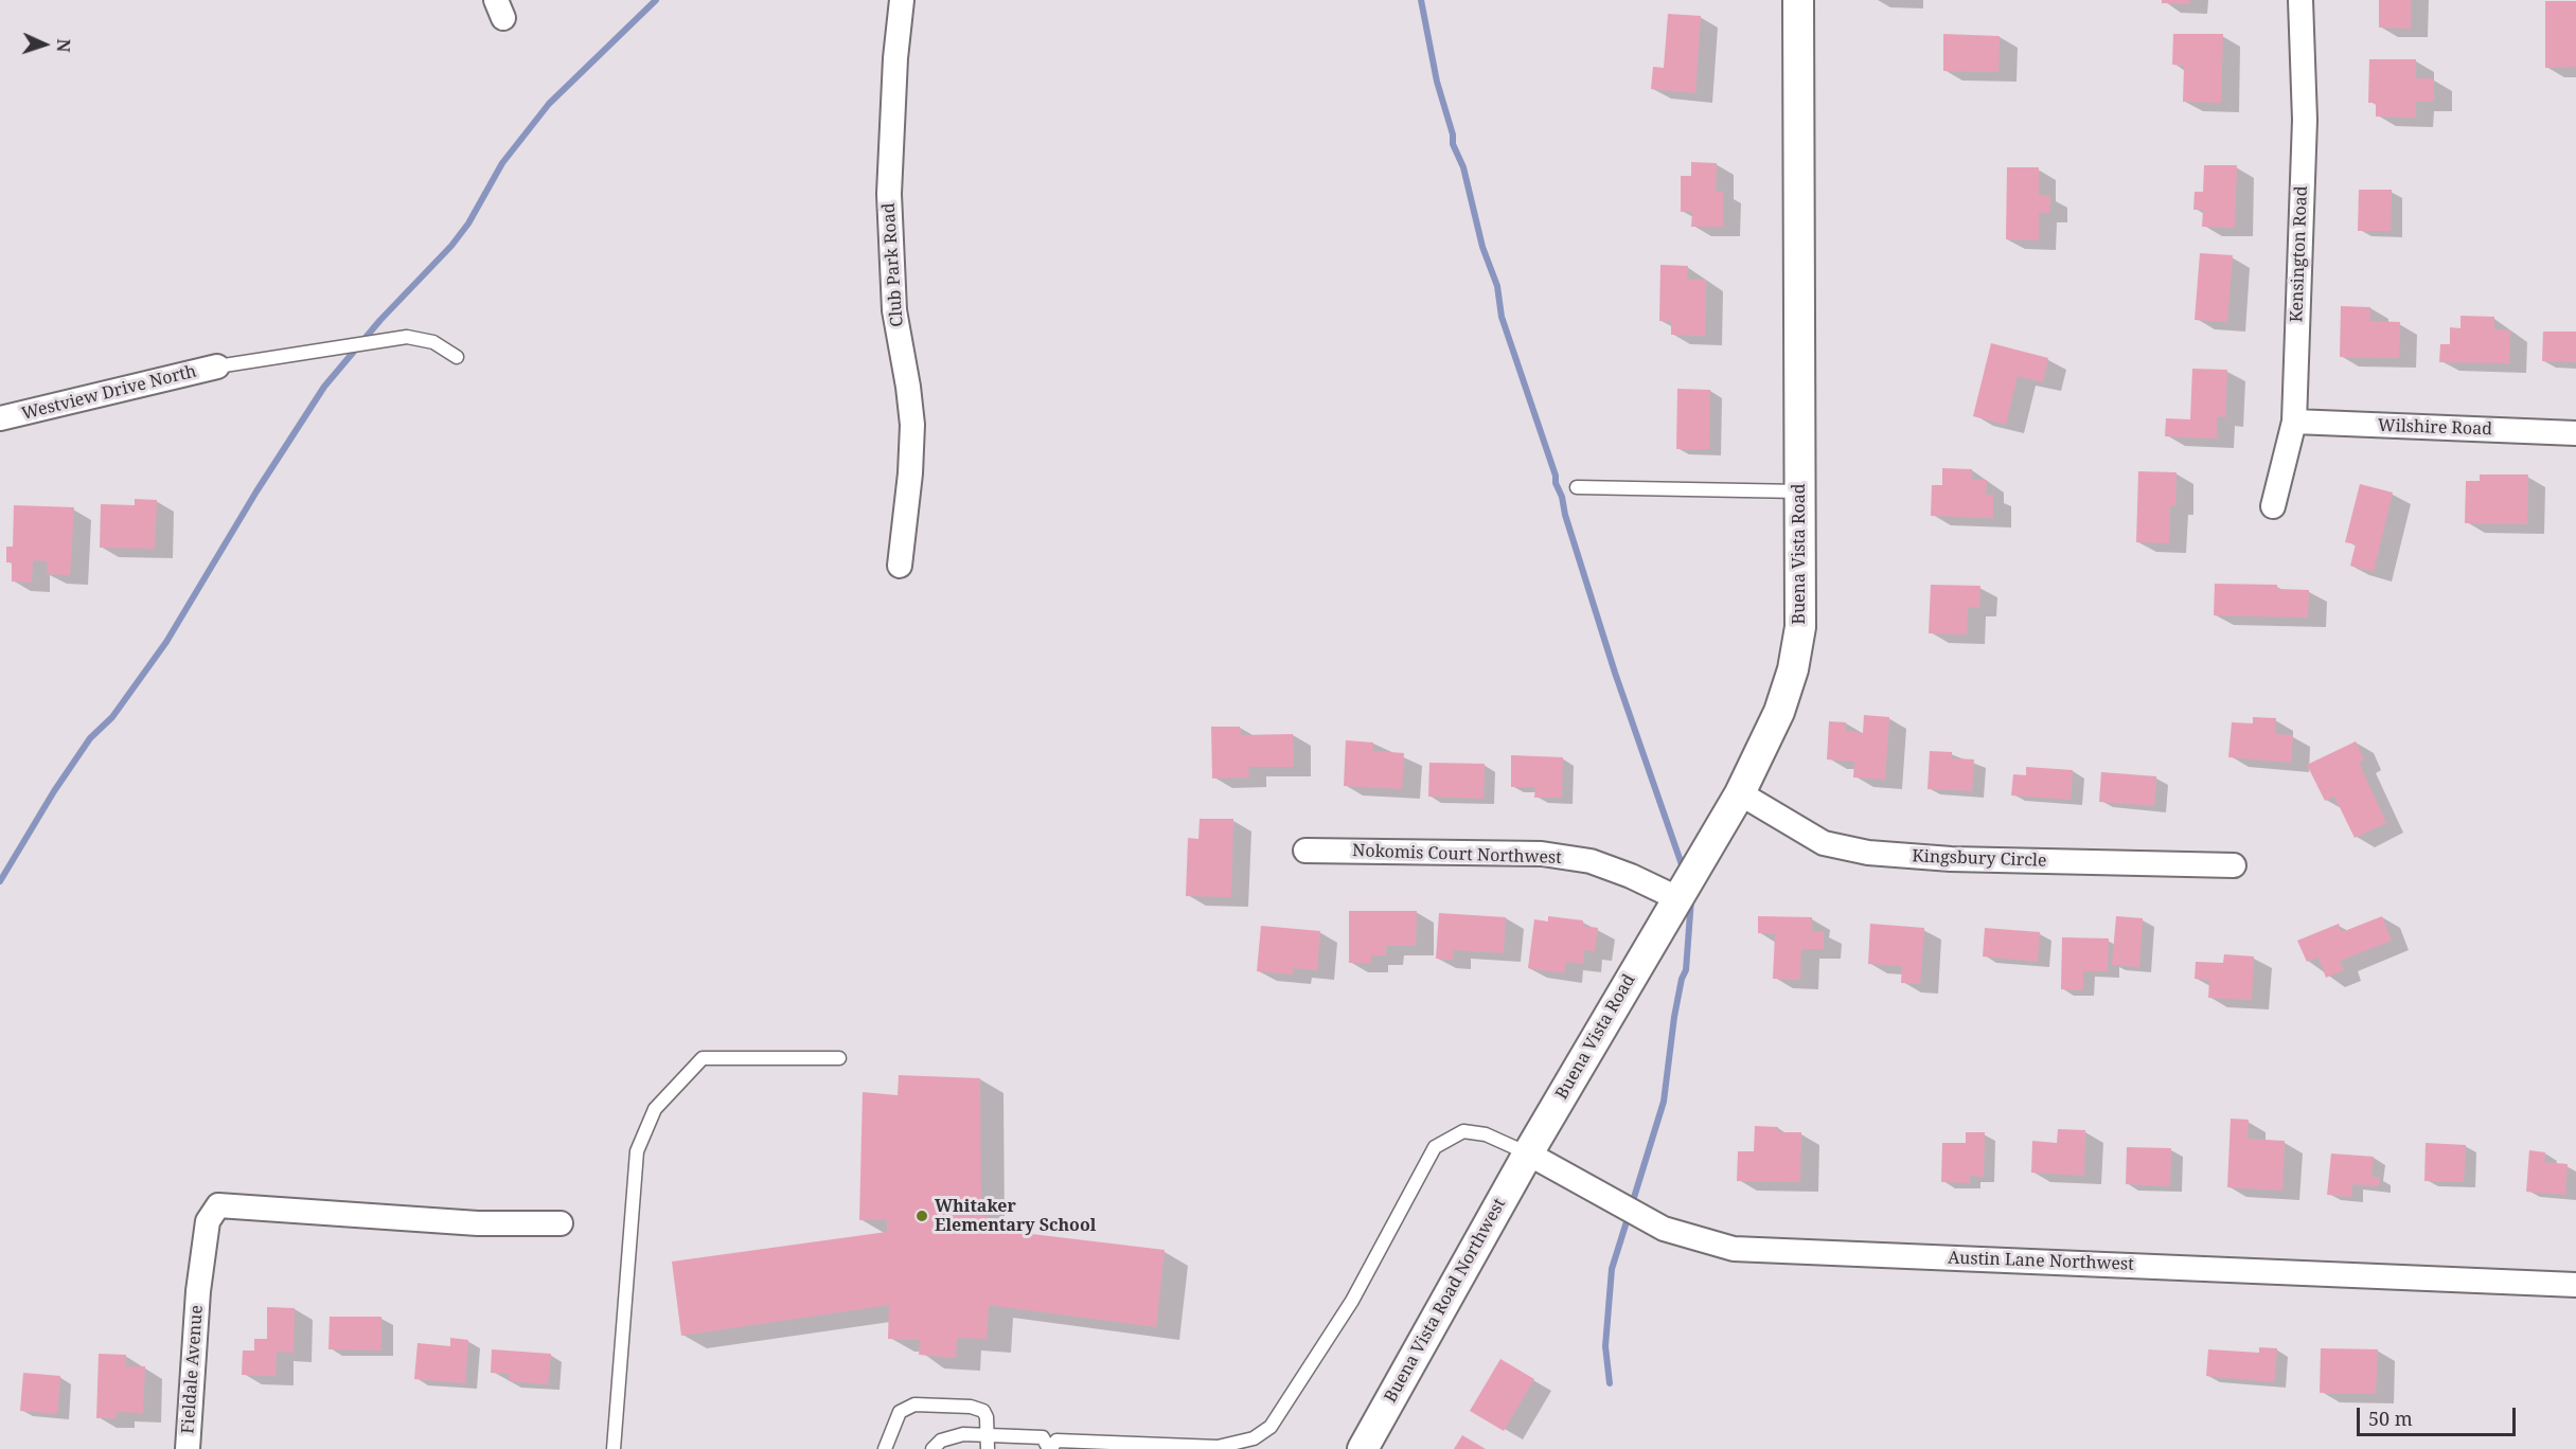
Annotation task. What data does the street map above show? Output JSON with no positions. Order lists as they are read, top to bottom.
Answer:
{
  "streets": {
    "street": [
      "Kensington Road",
      "Club Park Road",
      "Westview Drive North",
      "Wilshire Road",
      "Buena Vista Road",
      "Nokomis Court Northwest",
      "Kingsbury Circle",
      "Austin Lane Northwest",
      "Buena Vista Road Northwest",
      "Fieldale Avenue"
    ]
  },
  "crossings": [
    ["Kensington Road", "Wilshire Road"],
    ["Buena Vista Road", "Nokomis Court Northwest"],
    ["Buena Vista Road", "Kingsbury Circle"],
    ["Buena Vista Road", "Austin Lane Northwest"],
    ["Buena Vista Road", "Buena Vista Road Northwest"],
    ["Austin Lane Northwest", "Buena Vista Road Northwest"]
  ],
  "places": ["Whitaker Elementary School"],
  "scale_bar": "50 m",
  "north": "right"
}
